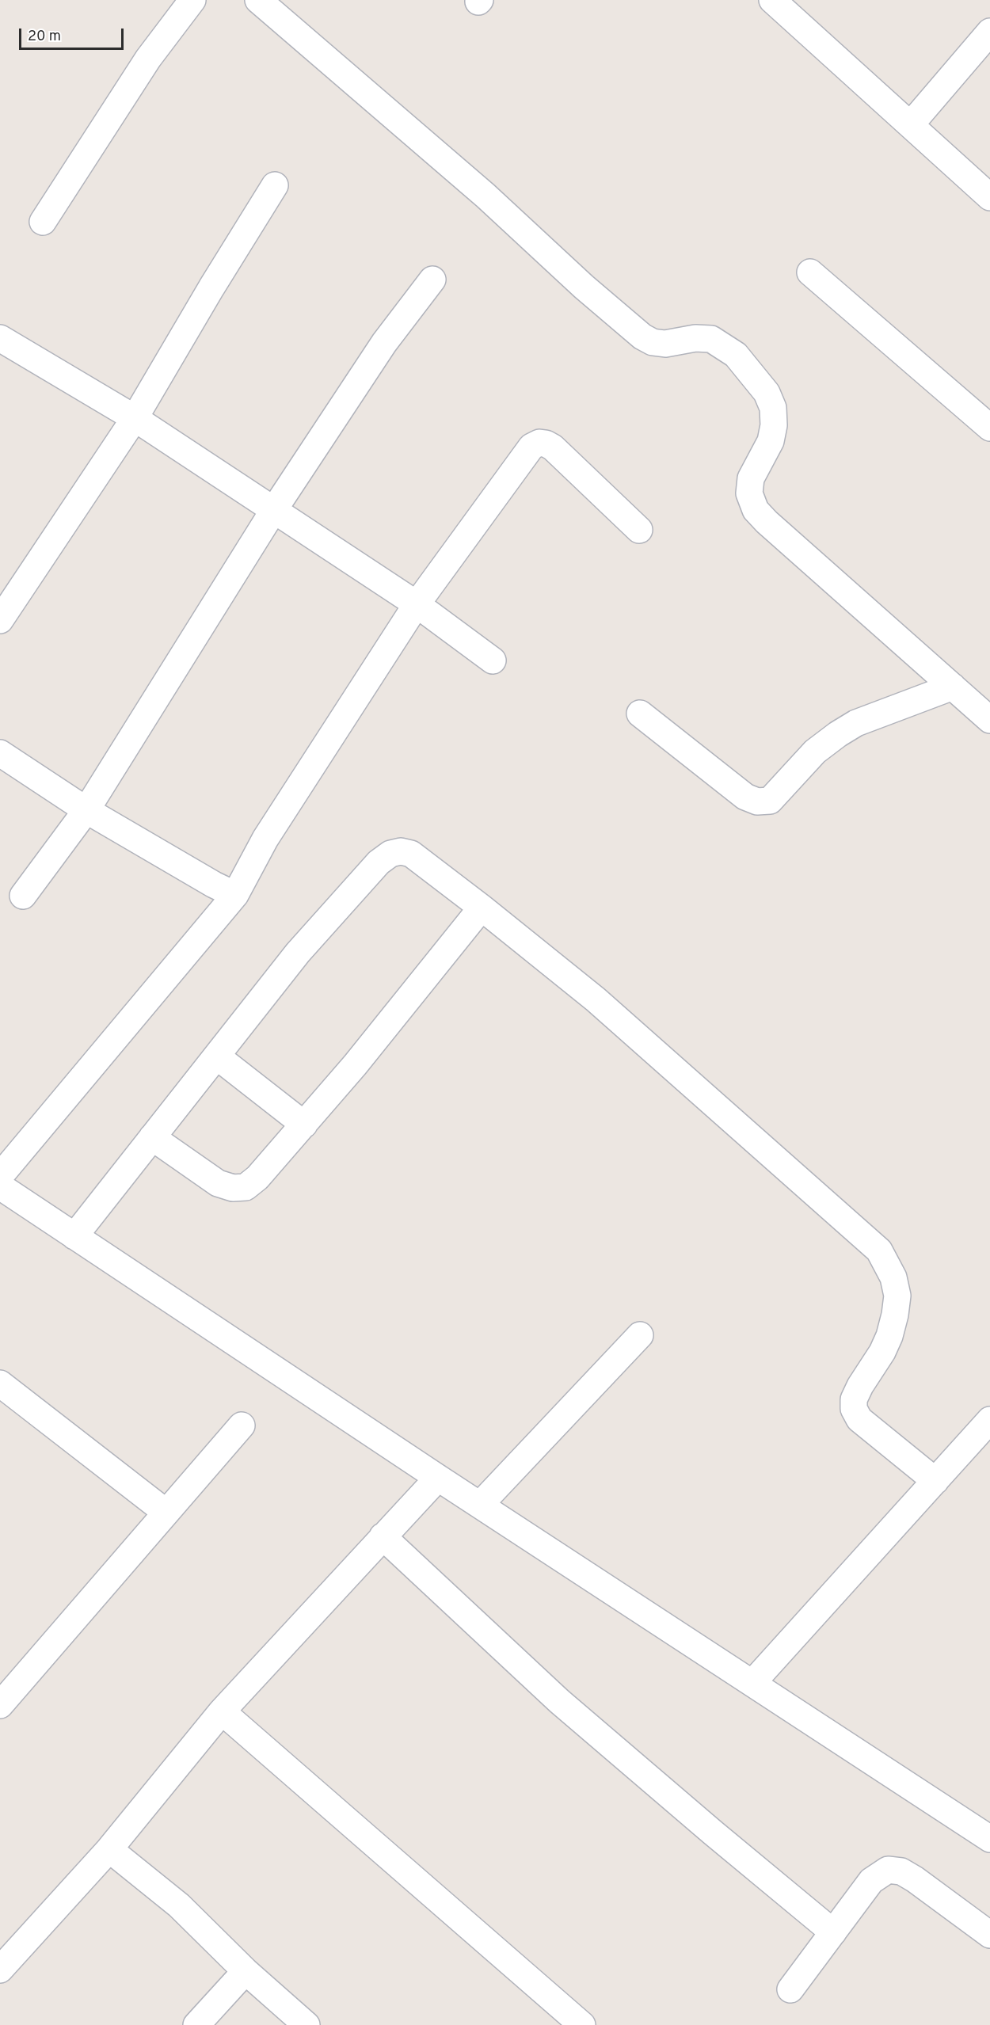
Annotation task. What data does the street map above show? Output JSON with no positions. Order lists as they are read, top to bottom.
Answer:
{
  "scale_bar": "20 m"
}
